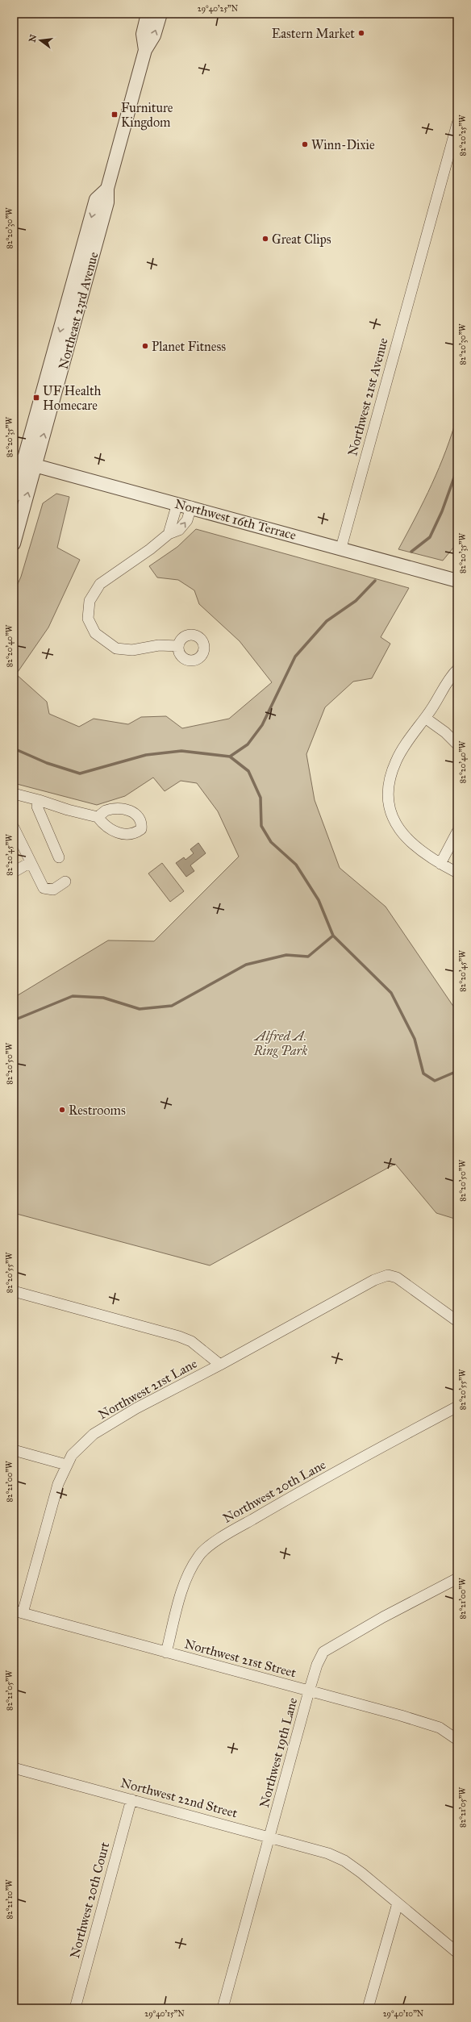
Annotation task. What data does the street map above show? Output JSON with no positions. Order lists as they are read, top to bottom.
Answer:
{
  "streets": {
    "street": [
      "Northeast 23rd Avenue",
      "Northwest 21st Avenue",
      "Northwest 16th Terrace",
      "Northwest 21st Lane",
      "Northwest 20th Lane",
      "Northwest 21st Street",
      "Northwest 19th Lane",
      "Northwest 22nd Street",
      "Northwest 20th Court"
    ]
  },
  "crossings": [
    ["Northeast 23rd Avenue", "Northwest 16th Terrace"],
    ["Northwest 21st Avenue", "Northwest 16th Terrace"],
    ["Northwest 21st Lane", "Northwest 21st Street"],
    ["Northwest 20th Lane", "Northwest 21st Street"],
    ["Northwest 21st Street", "Northwest 19th Lane"],
    ["Northwest 19th Lane", "Northwest 22nd Street"],
    ["Northwest 22nd Street", "Northwest 20th Court"]
  ],
  "parks": ["Alfred A. Ring Park"],
  "places": {
    "other": [
      "Eastern Market",
      "Winn-Dixie",
      "Great Clips",
      "Planet Fitness",
      "Restrooms"
    ],
    "transit": ["Furniture Kingdom", "UF Health Homecare"]
  },
  "north": "left",
  "coordinates": [
    "29°40'25\"N",
    "82°20'25\"W",
    "82°20'30\"W",
    "82°20'35\"W",
    "82°20'40\"W",
    "82°20'45\"W",
    "82°20'50\"W",
    "82°20'55\"W",
    "82°21'00\"W",
    "82°21'05\"W",
    "82°21'10\"W",
    "29°40'15\"N",
    "29°40'10\"N"
  ]
}
